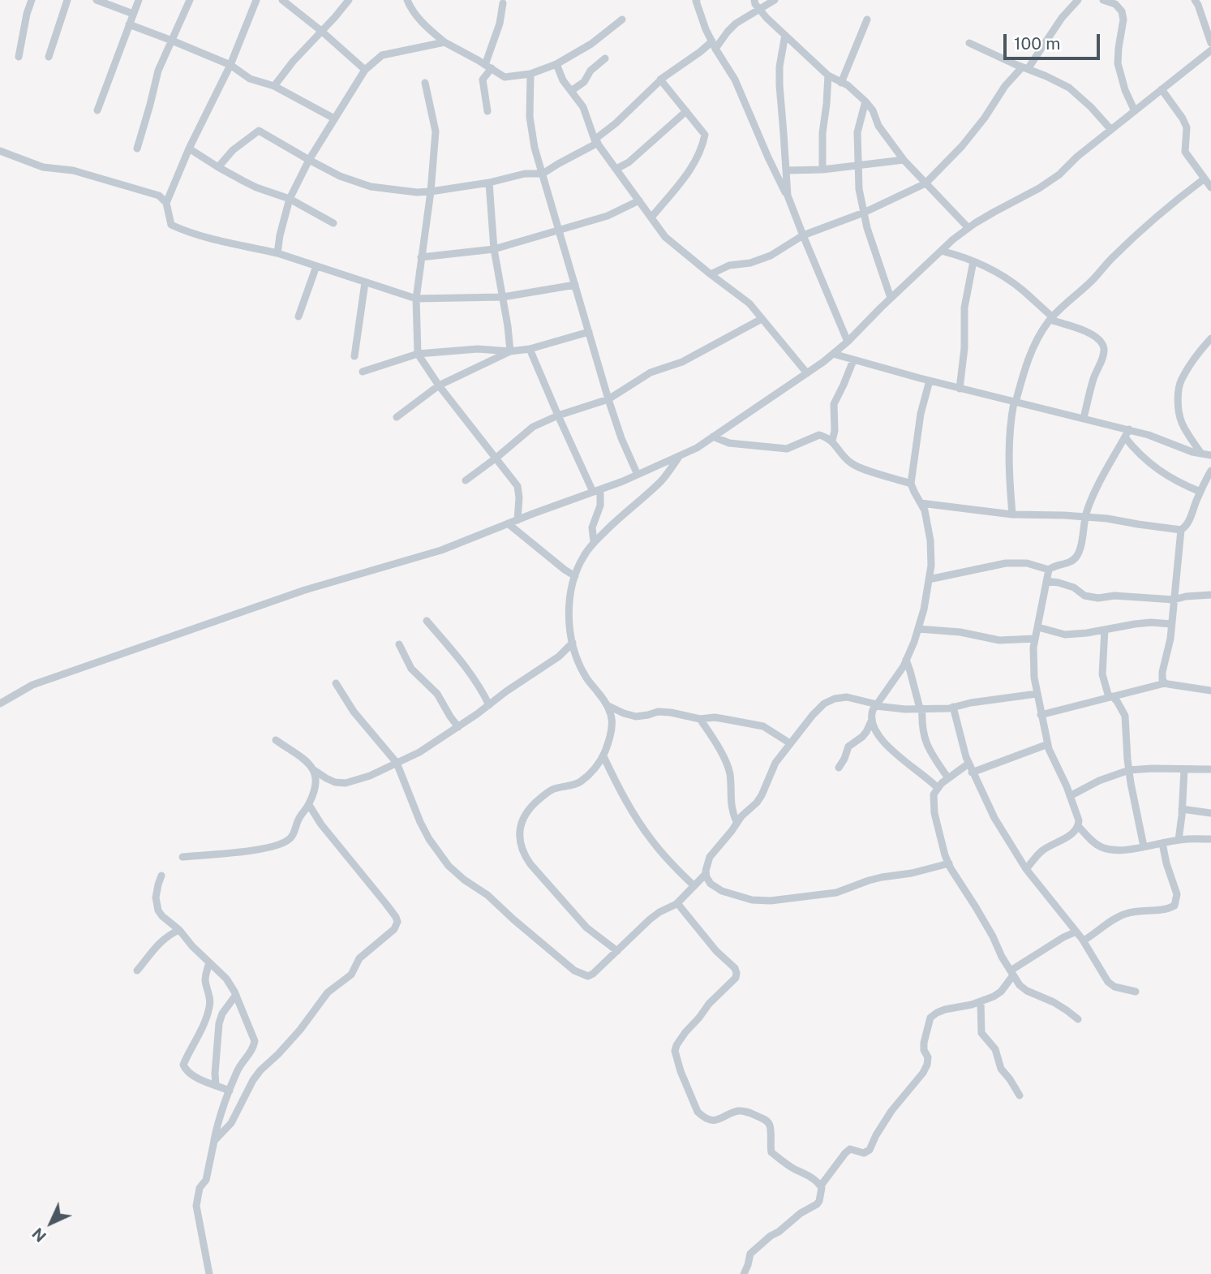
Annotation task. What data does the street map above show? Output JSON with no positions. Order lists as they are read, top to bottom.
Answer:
{
  "scale_bar": "100 m",
  "north": "bottom left"
}
